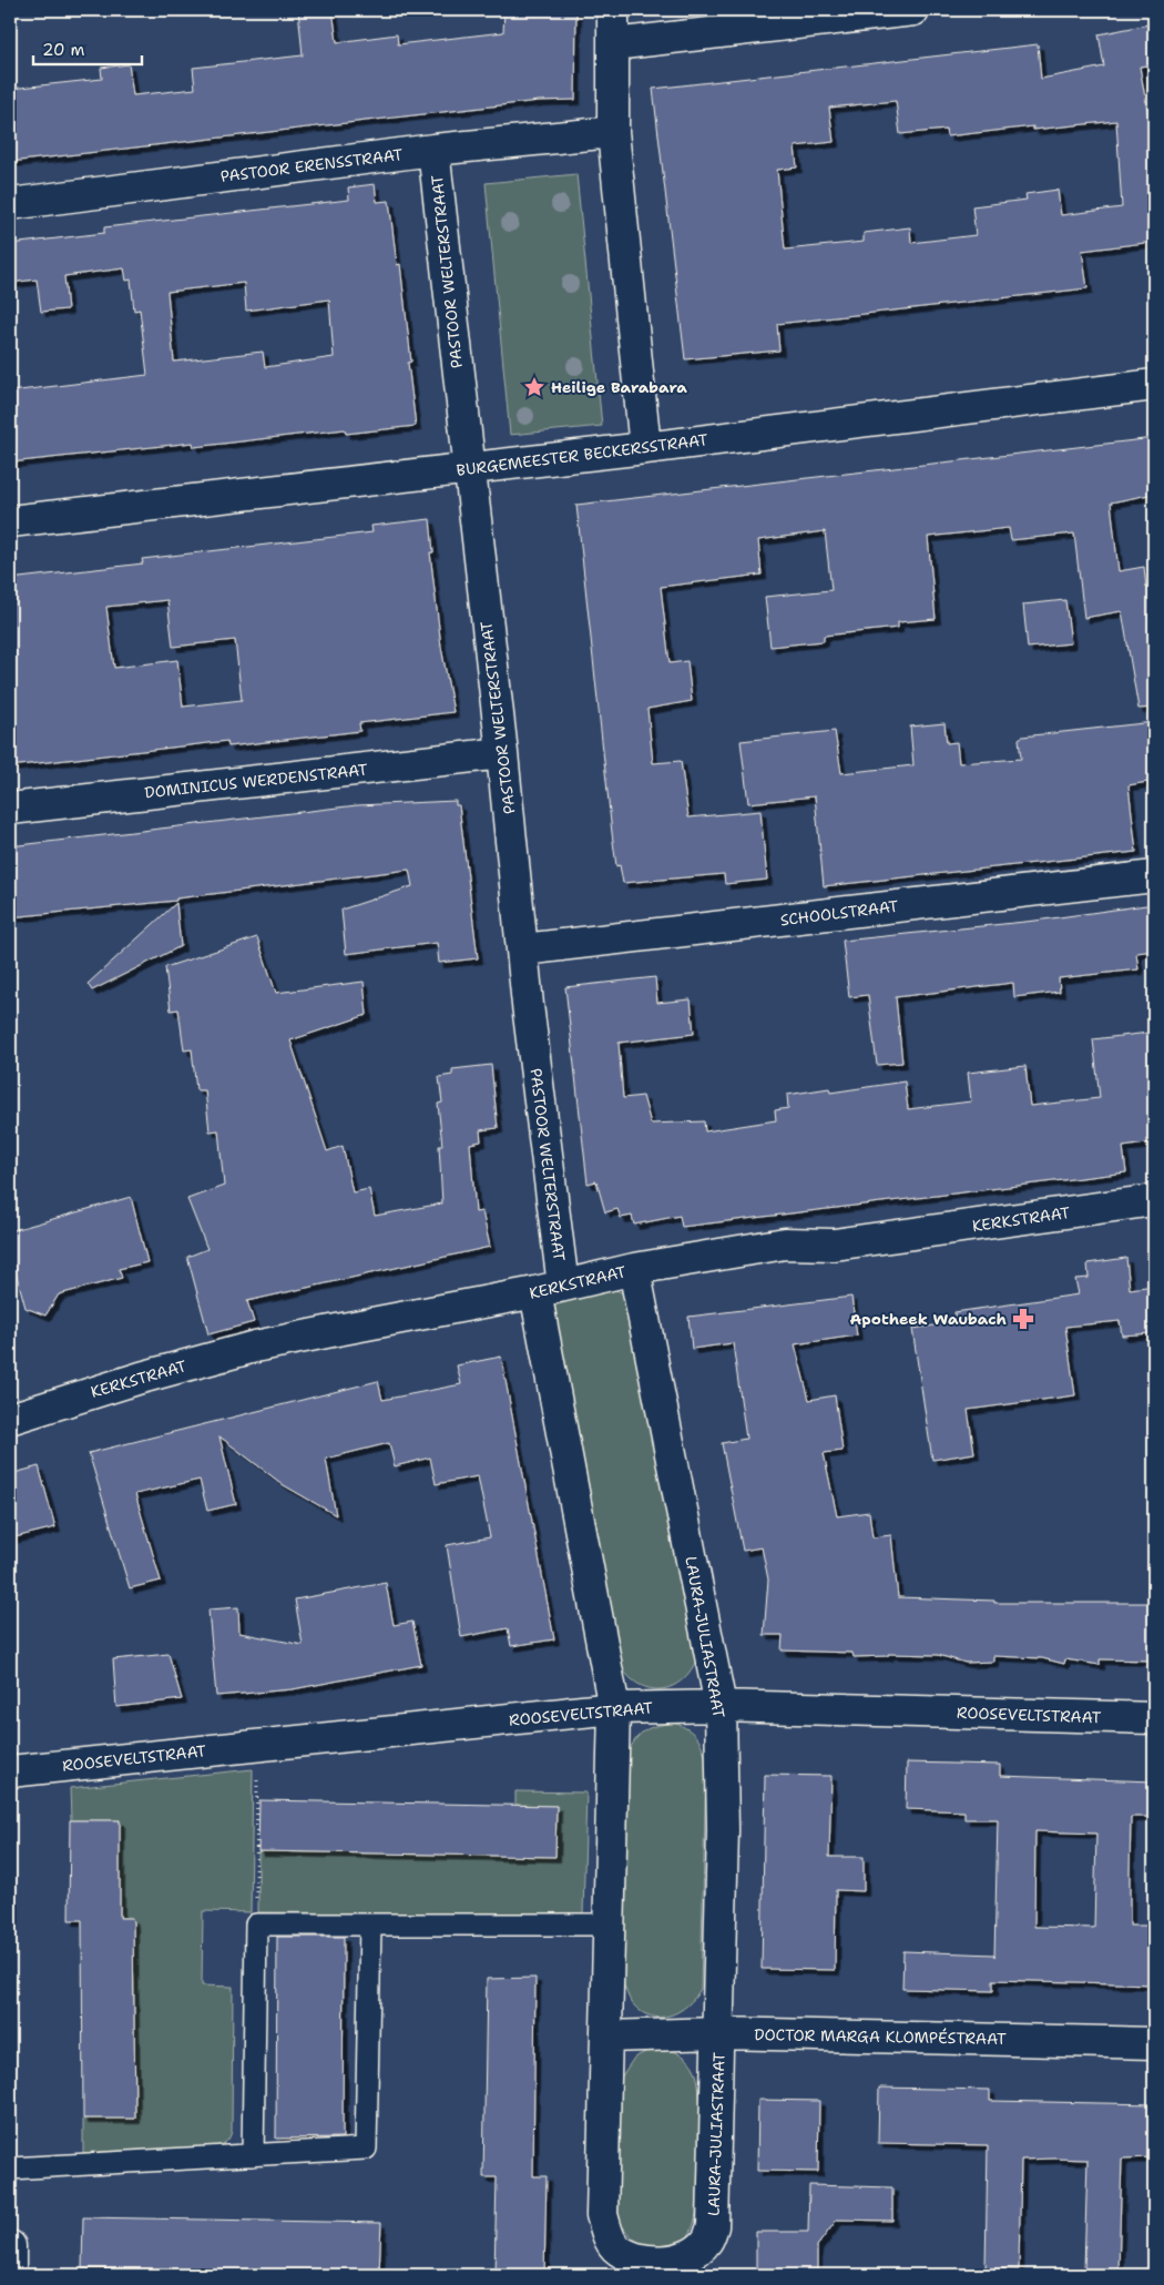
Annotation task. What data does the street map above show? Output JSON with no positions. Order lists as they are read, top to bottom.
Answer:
{
  "streets": {
    "street": [
      "PASTOOR ERENSSTRAAT",
      "PASTOOR WELTERSTRAAT",
      "BURGEMEESTER BECKERSSTRAAT",
      "DOMINICUS WERDENSTRAAT",
      "SCHOOLSTRAAT",
      "KERKSTRAAT",
      "LAURA-JULIASTRAAT",
      "ROOSEVELTSTRAAT",
      "DOCTOR MARGA KLOMPÉSTRAAT"
    ]
  },
  "crossings": [
    ["PASTOOR ERENSSTRAAT", "PASTOOR WELTERSTRAAT"],
    ["PASTOOR WELTERSTRAAT", "BURGEMEESTER BECKERSSTRAAT"],
    ["PASTOOR WELTERSTRAAT", "DOMINICUS WERDENSTRAAT"],
    ["PASTOOR WELTERSTRAAT", "SCHOOLSTRAAT"],
    ["PASTOOR WELTERSTRAAT", "KERKSTRAAT"],
    ["PASTOOR WELTERSTRAAT", "LAURA-JULIASTRAAT"],
    ["KERKSTRAAT", "LAURA-JULIASTRAAT"],
    ["LAURA-JULIASTRAAT", "ROOSEVELTSTRAAT"],
    ["LAURA-JULIASTRAAT", "DOCTOR MARGA KLOMPÉSTRAAT"]
  ],
  "places": {
    "place": ["Heilige Barabara"],
    "pharmacy": ["Apotheek Waubach"]
  },
  "scale_bar": "20 m"
}
